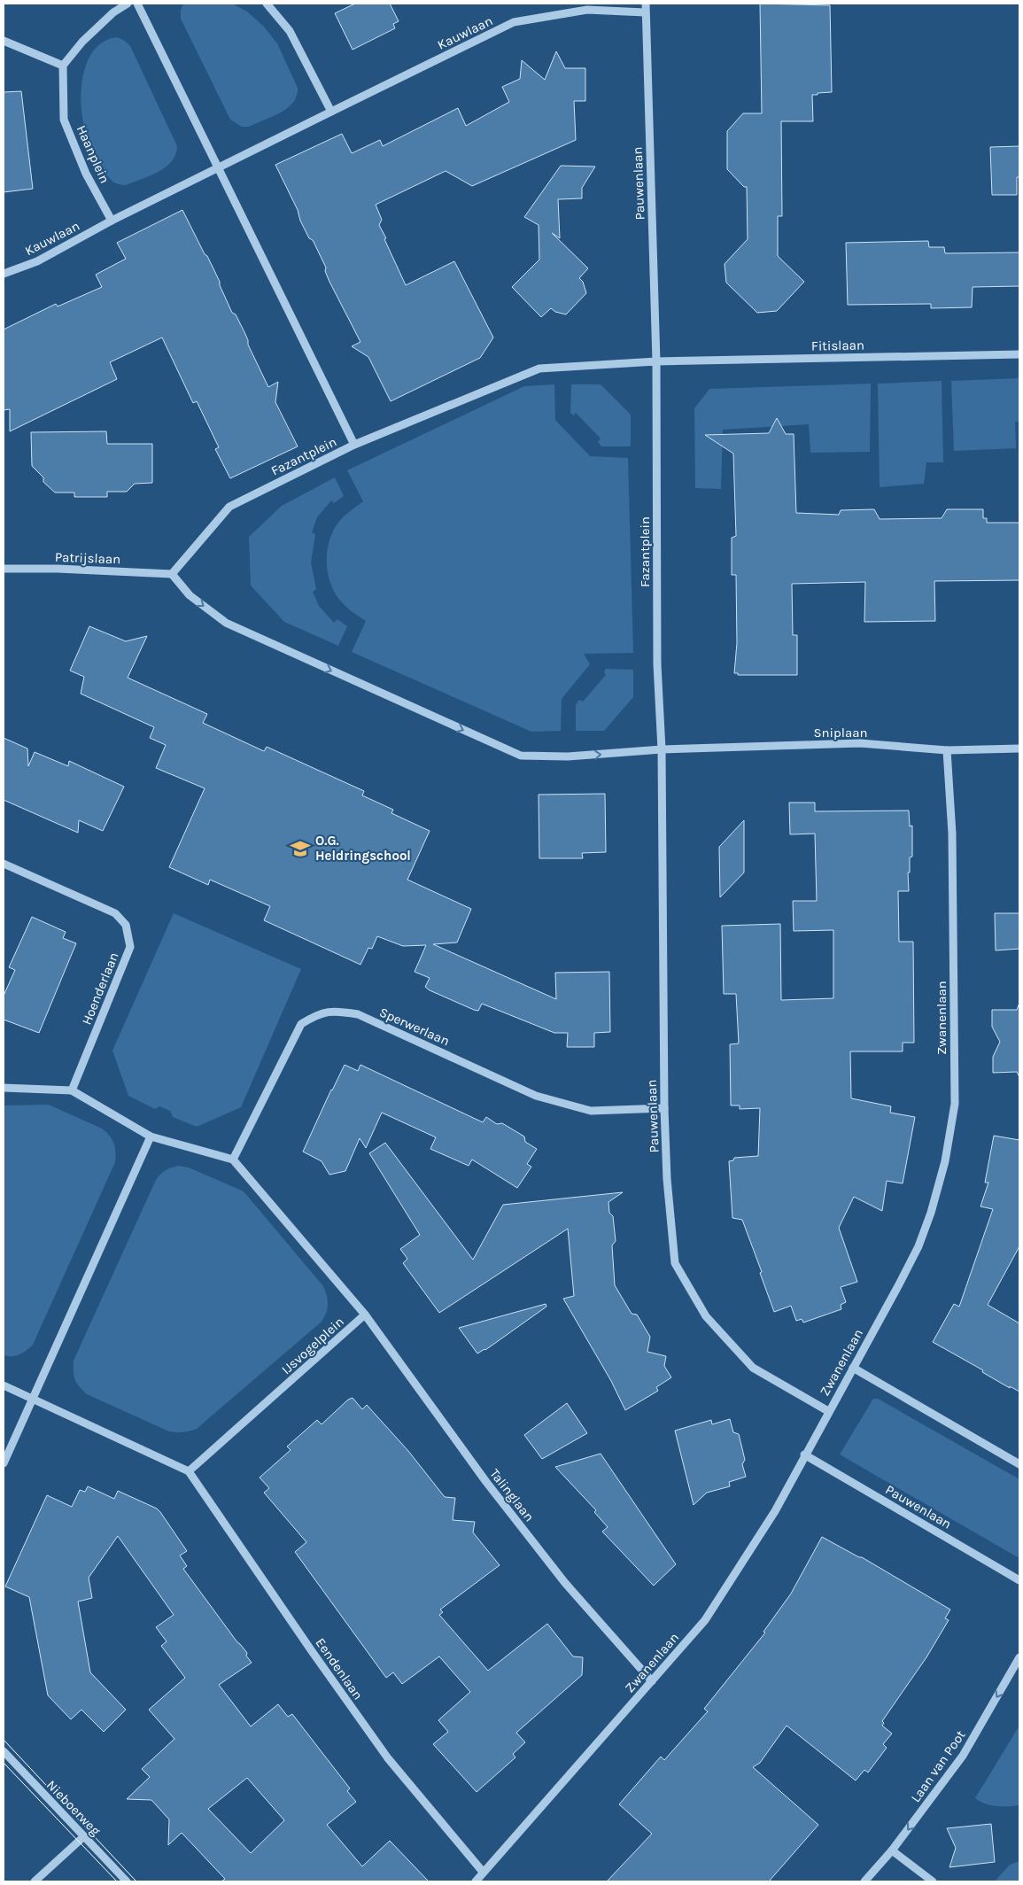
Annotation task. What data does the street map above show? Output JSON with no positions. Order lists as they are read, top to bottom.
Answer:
{
  "streets": {
    "street": [
      "Kauwlaan",
      "Haanplein",
      "Pauwenlaan",
      "Fitislaan",
      "Fazantplein",
      "Patrijslaan",
      "Sniplaan",
      "Hoenderlaan",
      "Zwanenlaan",
      "Sperwerlaan",
      "IJsvogelplein",
      "Talinglaan",
      "Eendenlaan",
      "Laan van Poot",
      "Nieboerweg"
    ]
  },
  "crossings": [
    ["Kauwlaan", "Haanplein"],
    ["Kauwlaan", "Pauwenlaan"],
    ["Pauwenlaan", "Fitislaan"],
    ["Pauwenlaan", "Fazantplein"],
    ["Pauwenlaan", "Sniplaan"],
    ["Pauwenlaan", "Zwanenlaan"],
    ["Pauwenlaan", "Sperwerlaan"],
    ["Fitislaan", "Fazantplein"],
    ["Fazantplein", "Patrijslaan"],
    ["Fazantplein", "Sniplaan"],
    ["Sniplaan", "Zwanenlaan"],
    ["Zwanenlaan", "Talinglaan"],
    ["Zwanenlaan", "Eendenlaan"],
    ["IJsvogelplein", "Talinglaan"],
    ["IJsvogelplein", "Eendenlaan"]
  ],
  "one_way": ["Laan van Poot"],
  "places": {
    "school or university": ["O.G. Heldringschool"]
  }
}
